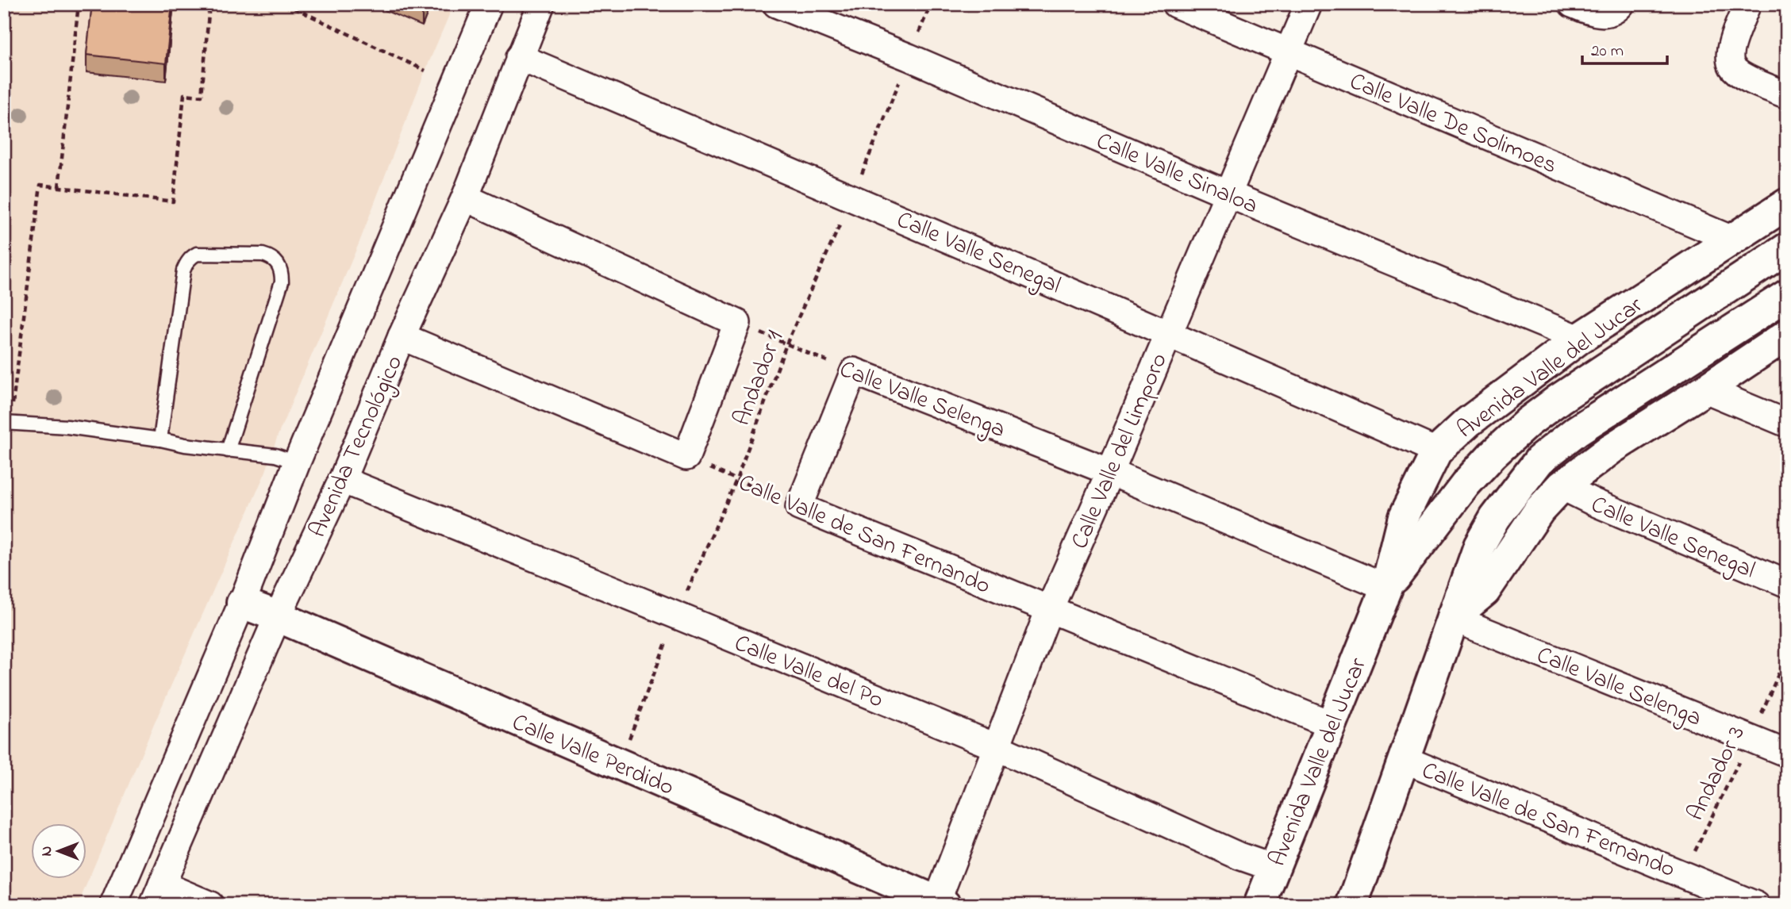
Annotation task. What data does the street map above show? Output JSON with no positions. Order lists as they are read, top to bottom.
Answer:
{
  "streets": {
    "main road": ["Avenida Valle del Jucar", "Calle Valle Perdido"],
    "street": [
      "Calle Valle De Solimoes",
      "Calle Valle Sinaloa",
      "Calle Valle Senegal",
      "Calle Valle Selenga",
      "Avenida Tecnológico",
      "Calle Valle del Limporo",
      "Calle Valle de San Fernando",
      "Calle Valle del Po"
    ],
    "path": ["Andador 1", "Andador 3"]
  },
  "crossings": [
    ["Calle Valle De Solimoes", "Avenida Valle del Jucar"],
    ["Calle Valle De Solimoes", "Calle Valle del Limporo"],
    ["Calle Valle Sinaloa", "Avenida Valle del Jucar"],
    ["Calle Valle Sinaloa", "Andador 1"],
    ["Calle Valle Sinaloa", "Calle Valle del Limporo"],
    ["Calle Valle Senegal", "Avenida Valle del Jucar"],
    ["Calle Valle Senegal", "Andador 1"],
    ["Calle Valle Senegal", "Avenida Tecnológico"],
    ["Calle Valle Senegal", "Calle Valle del Limporo"],
    ["Avenida Valle del Jucar", "Calle Valle Selenga"],
    ["Avenida Valle del Jucar", "Calle Valle de San Fernando"],
    ["Avenida Valle del Jucar", "Calle Valle del Po"],
    ["Andador 1", "Calle Valle Selenga"],
    ["Andador 1", "Calle Valle de San Fernando"],
    ["Andador 1", "Calle Valle del Po"],
    ["Andador 1", "Calle Valle Perdido"],
    ["Calle Valle Selenga", "Calle Valle del Limporo"],
    ["Calle Valle Selenga", "Andador 3"],
    ["Avenida Tecnológico", "Calle Valle del Po"],
    ["Avenida Tecnológico", "Calle Valle Perdido"],
    ["Calle Valle del Limporo", "Calle Valle de San Fernando"],
    ["Calle Valle del Limporo", "Calle Valle del Po"],
    ["Calle Valle del Limporo", "Calle Valle Perdido"],
    ["Calle Valle de San Fernando", "Andador 3"]
  ],
  "scale_bar": "20 m",
  "north": "left"
}
